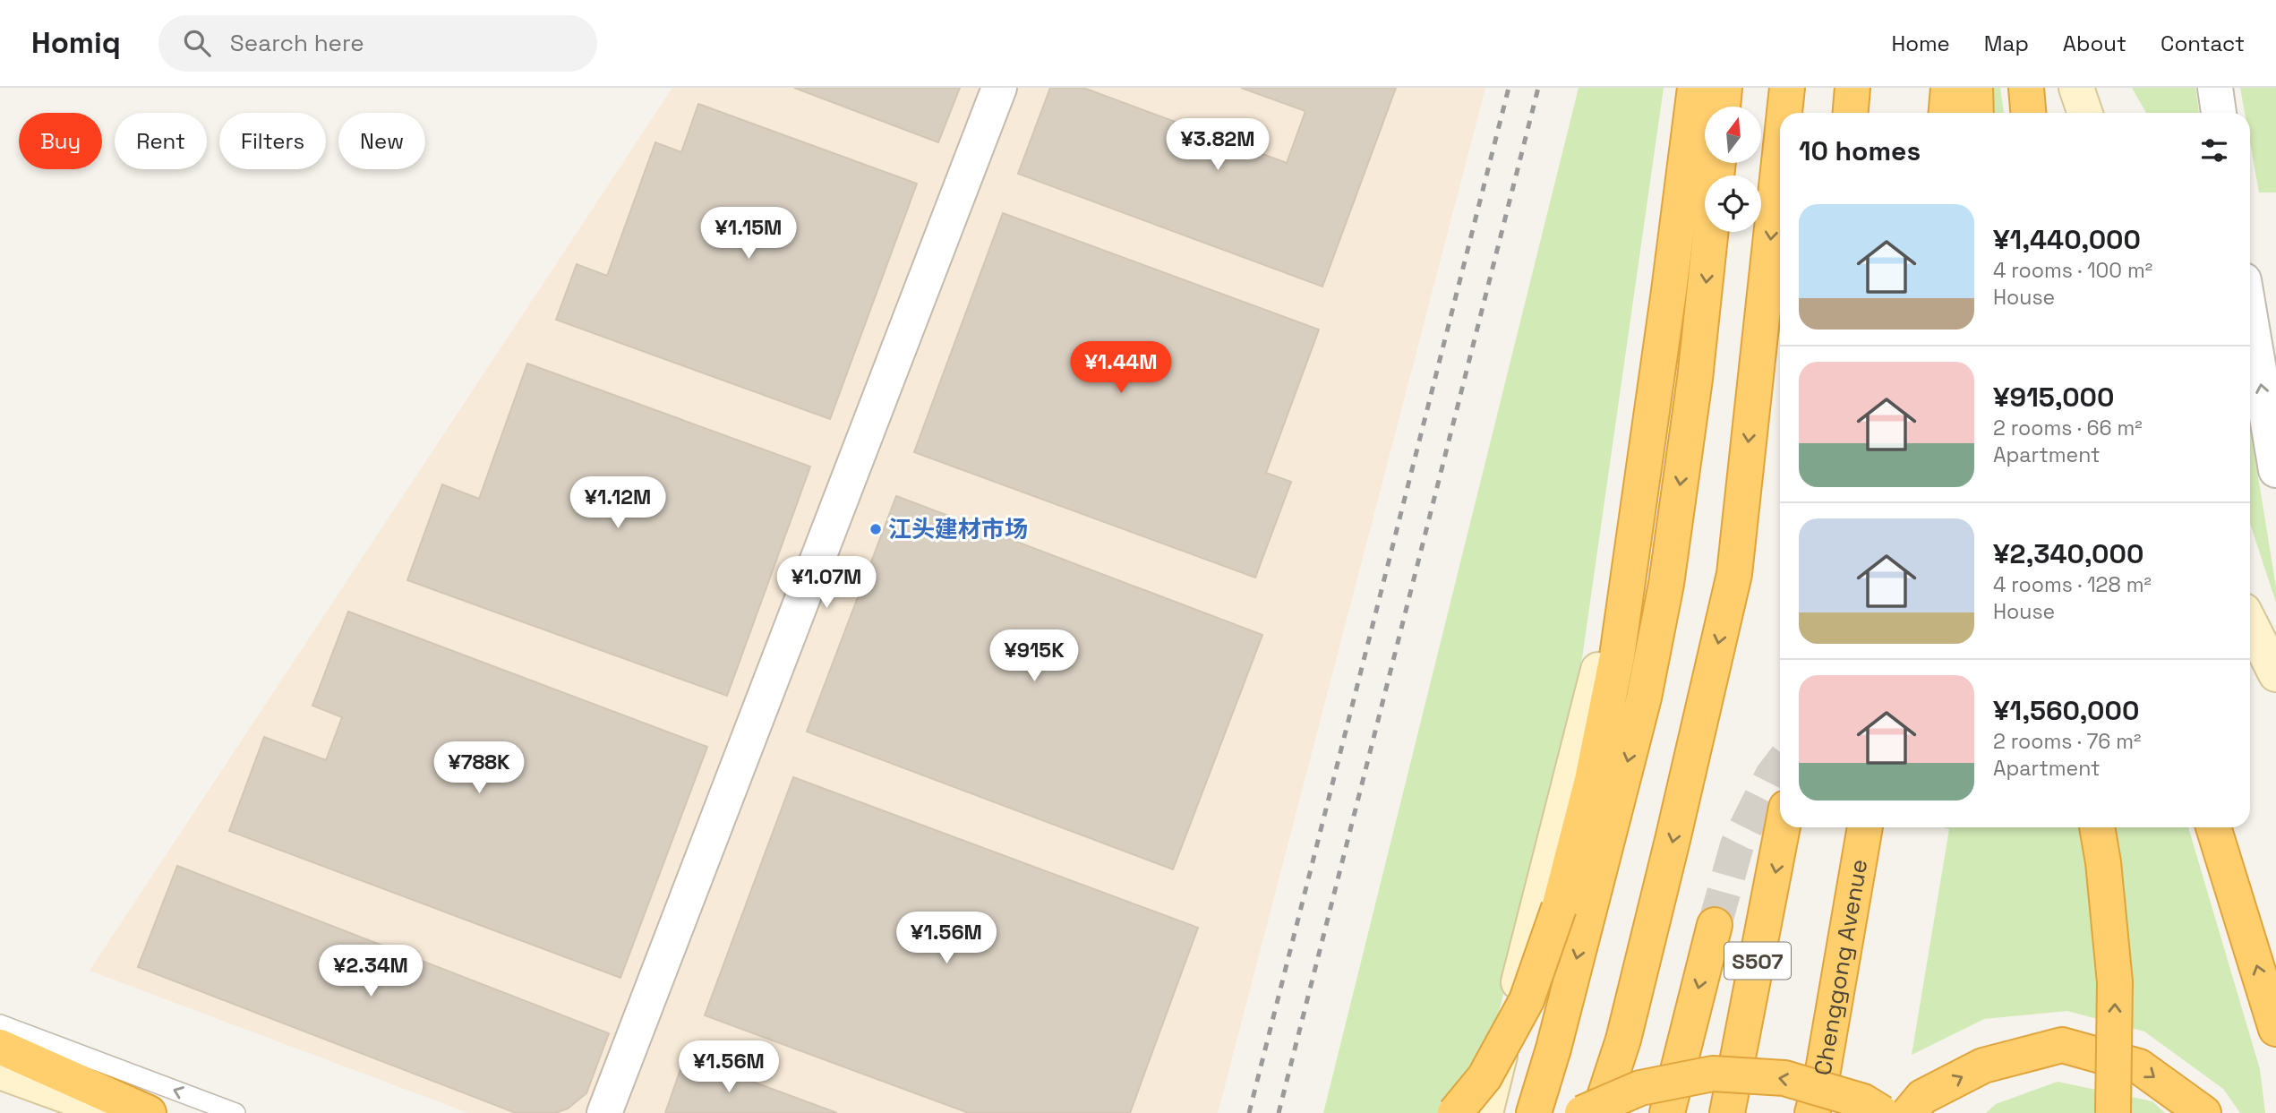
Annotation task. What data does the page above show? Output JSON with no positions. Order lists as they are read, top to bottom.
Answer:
{
  "streets": {
    "highway": ["S507", "Chenggong Avenue"]
  },
  "places": ["江头建材市场"],
  "north": "top",
  "page": {
    "header": "Homiq",
    "search": "Search here",
    "nav": [
      "Home",
      "Map",
      "About",
      "Contact"
    ],
    "chip": [
      "Buy",
      "Rent",
      "Filters",
      "New"
    ],
    "heading": "10 homes",
    "price": [
      "¥3.82M",
      "¥1.15M",
      "¥1.44M",
      "¥1.12M",
      "¥1.07M",
      "¥915K",
      "¥788K",
      "¥1.56M",
      "¥2.34M",
      "¥1.56M"
    ],
    "list": [
      {
        "name": "¥1,440,000",
        "note": "4 rooms · 100 m² · House"
      },
      {
        "name": "¥915,000",
        "note": "2 rooms · 66 m² · Apartment"
      },
      {
        "name": "¥2,340,000",
        "note": "4 rooms · 128 m² · House"
      },
      {
        "name": "¥1,560,000",
        "note": "2 rooms · 76 m² · Apartment"
      }
    ]
  }
}
